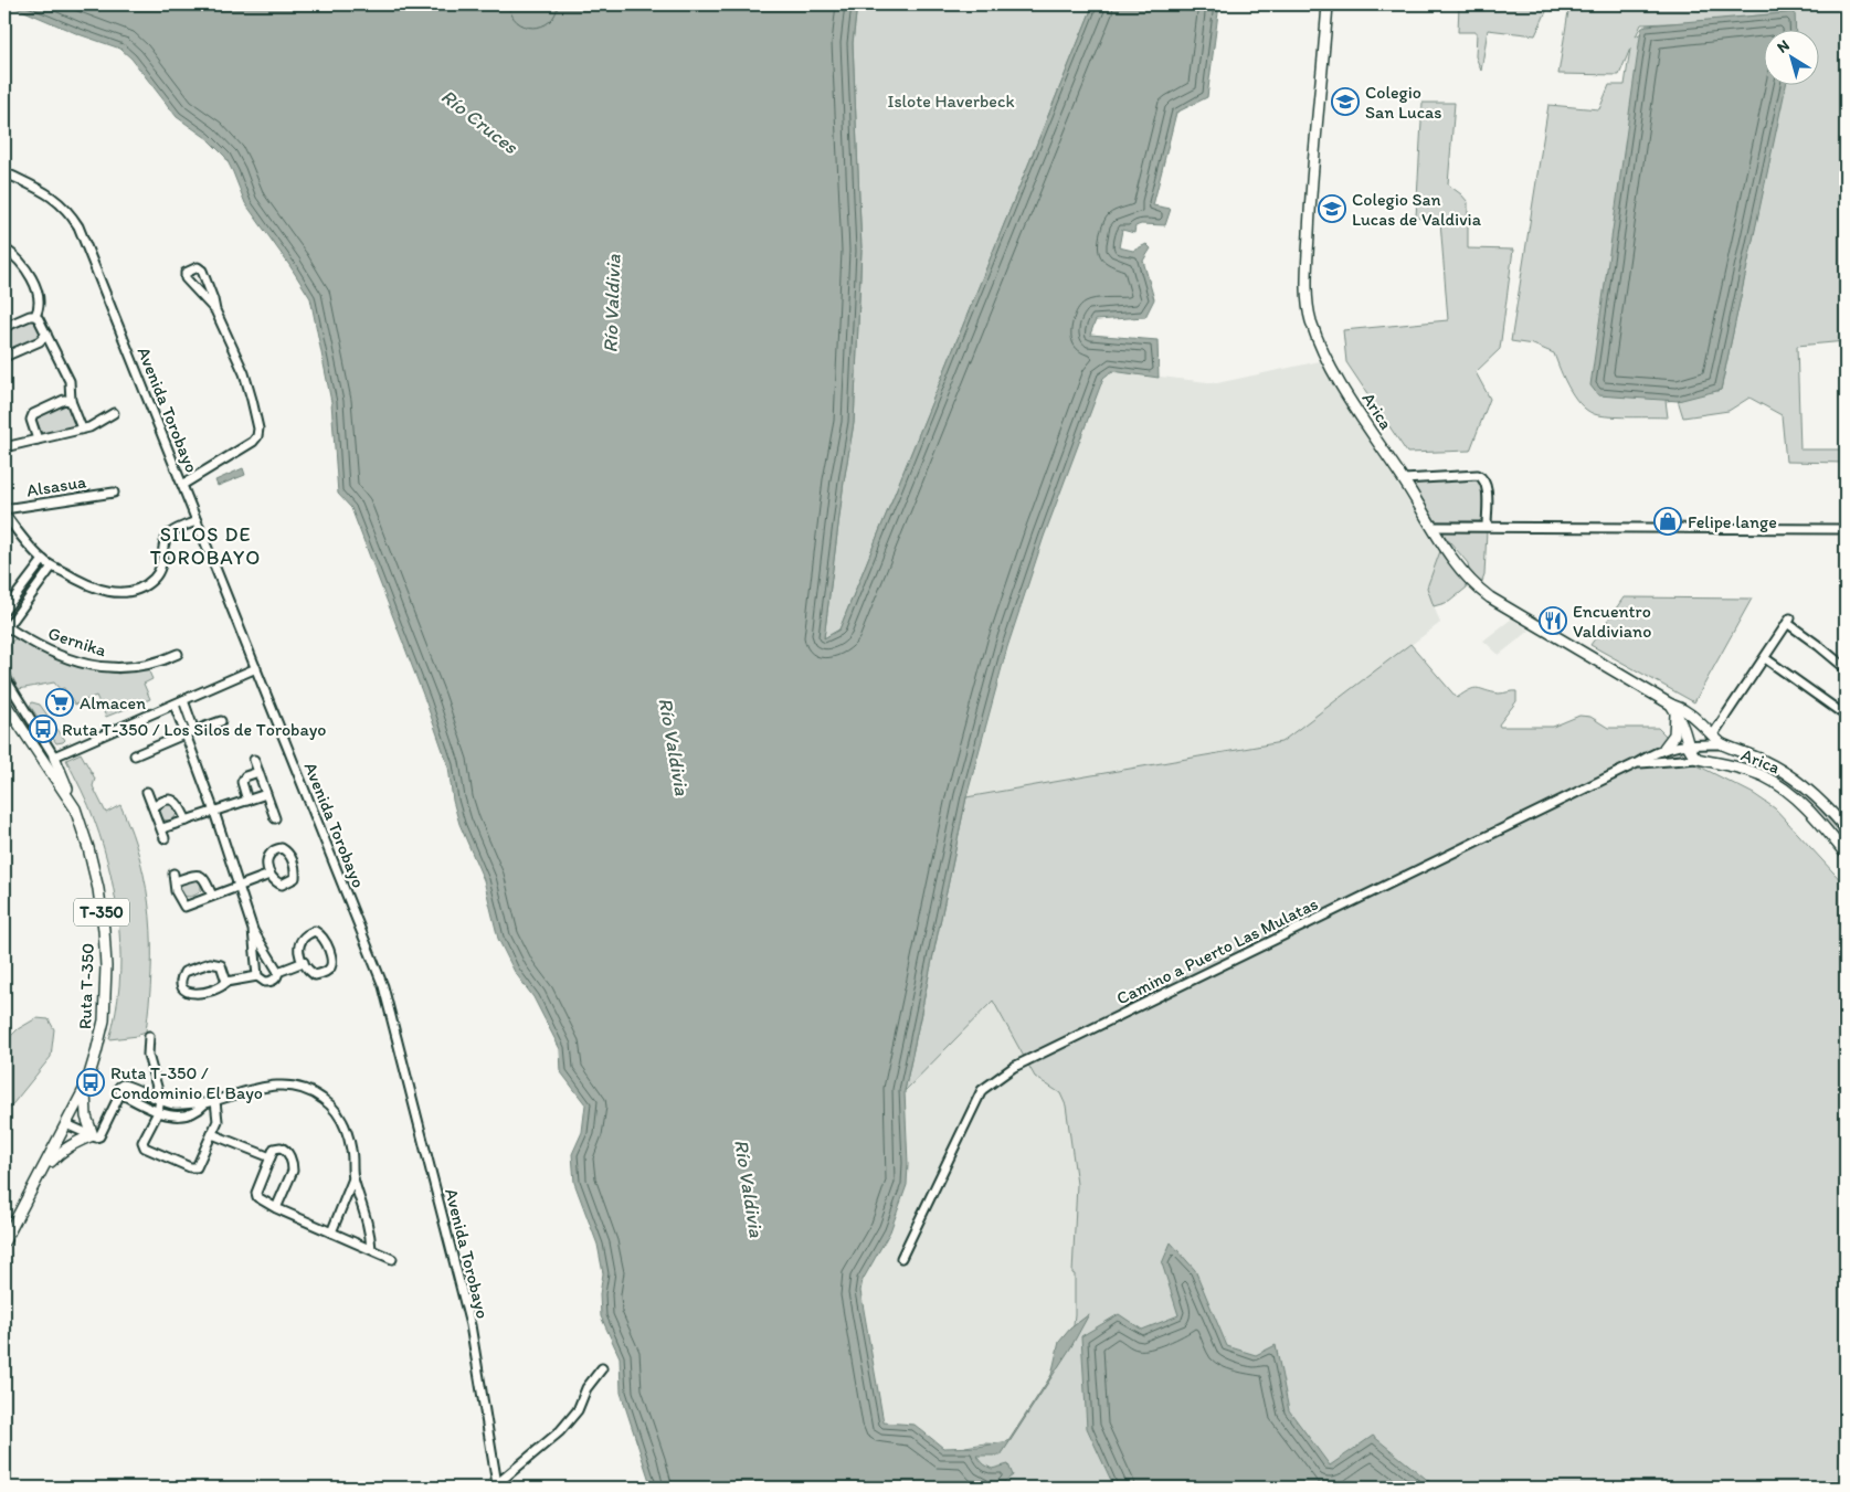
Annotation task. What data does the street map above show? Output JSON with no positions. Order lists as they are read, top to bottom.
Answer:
{
  "streets": {
    "main road": ["Arica", "T-350", "Ruta T-350"],
    "street": [
      "Avenida Torobayo",
      "Alsasua",
      "Gernika",
      "Camino a Puerto Las Mulatas"
    ]
  },
  "crossings": [
    ["Arica", "Camino a Puerto Las Mulatas"]
  ],
  "districts": ["SILOS DE TOROBAYO"],
  "water": ["Río Cruces", "Río Valdivia"],
  "parks": ["Islote Haverbeck"],
  "places": {
    "school or university": ["Colegio San Lucas", "Colegio San Lucas de Valdivia"],
    "shop": ["Felipe lange"],
    "restaurant": ["Encuentro Valdiviano"],
    "supermarket": ["Almacen"],
    "bus stop": ["Ruta T-350 / Los Silos de Torobayo", "Ruta T-350 / Condominio El Bayo"]
  },
  "north": "top left"
}
